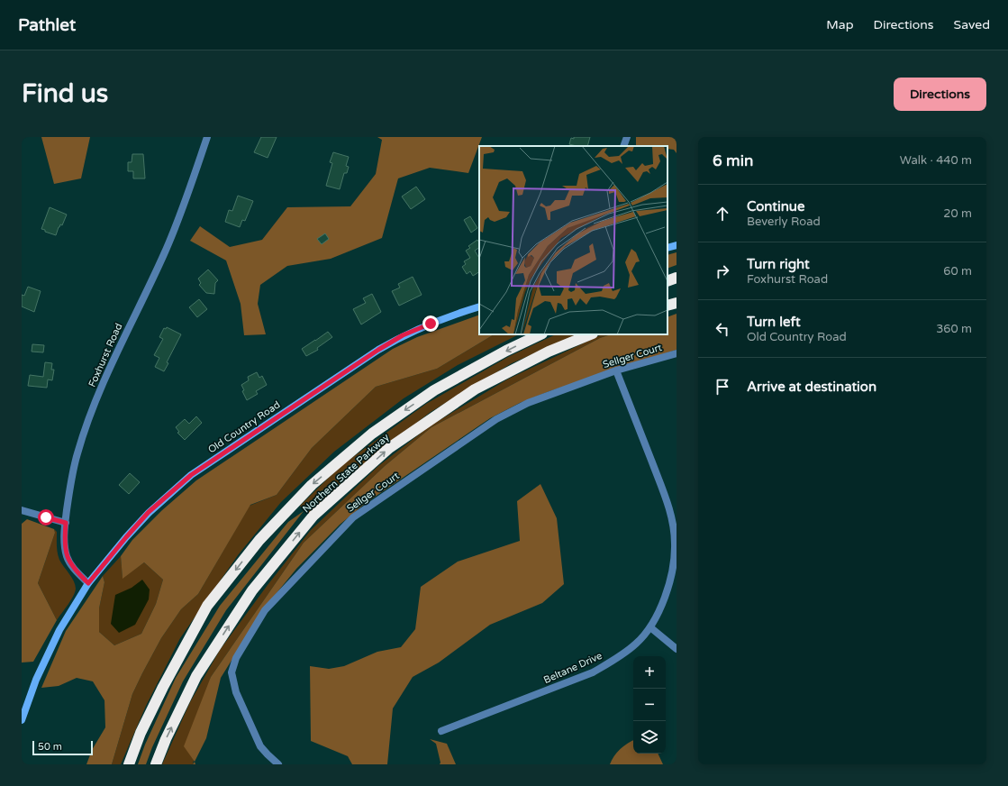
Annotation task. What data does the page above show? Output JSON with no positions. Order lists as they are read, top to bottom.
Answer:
{
  "streets": {
    "highway": ["Northern State Parkway"],
    "main road": ["Old Country Road"],
    "street": ["Foxhurst Road", "Sellger Court", "Beltane Drive"]
  },
  "crossings": [
    ["Foxhurst Road", "Old Country Road"],
    ["Sellger Court", "Beltane Drive"]
  ],
  "scale_bar": "50 m",
  "page": {
    "header": "Pathlet",
    "nav": ["Map", "Directions", "Saved"],
    "buttons": "Directions",
    "title": "Find us",
    "heading": ["6 min", "Walk · 440 m"],
    "list": [
      ["Continue", "Beverly Road", "20 m"],
      ["Turn right", "Foxhurst Road", "60 m"],
      ["Turn left", "Old Country Road", "360 m"],
      "Arrive at destination"
    ],
    "map_buttons": ["+", "−"],
    "scale": "50 m"
  }
}
